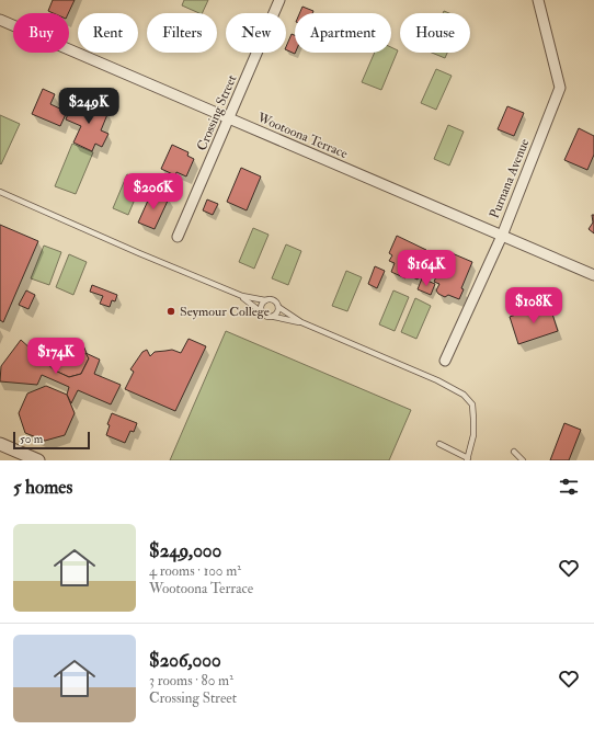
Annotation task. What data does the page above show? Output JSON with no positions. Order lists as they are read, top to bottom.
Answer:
{
  "streets": {
    "street": ["Crossing Street", "Wootoona Terrace", "Purnana Avenue"]
  },
  "crossings": [
    ["Crossing Street", "Wootoona Terrace"],
    ["Wootoona Terrace", "Purnana Avenue"]
  ],
  "places": ["Seymour College"],
  "scale_bar": "50 m",
  "page": {
    "chip": [
      "Buy",
      "Rent",
      "Filters",
      "New",
      "Apartment",
      "House"
    ],
    "price": [
      "$249K",
      "$206K",
      "$164K",
      "$108K",
      "$174K"
    ],
    "scale": "50 m",
    "heading": "5 homes",
    "list": [
      {
        "name": "$249,000",
        "note": "4 rooms · 100 m² · Wootoona Terrace"
      },
      {
        "name": "$206,000",
        "note": "3 rooms · 80 m² · Crossing Street"
      }
    ]
  }
}
